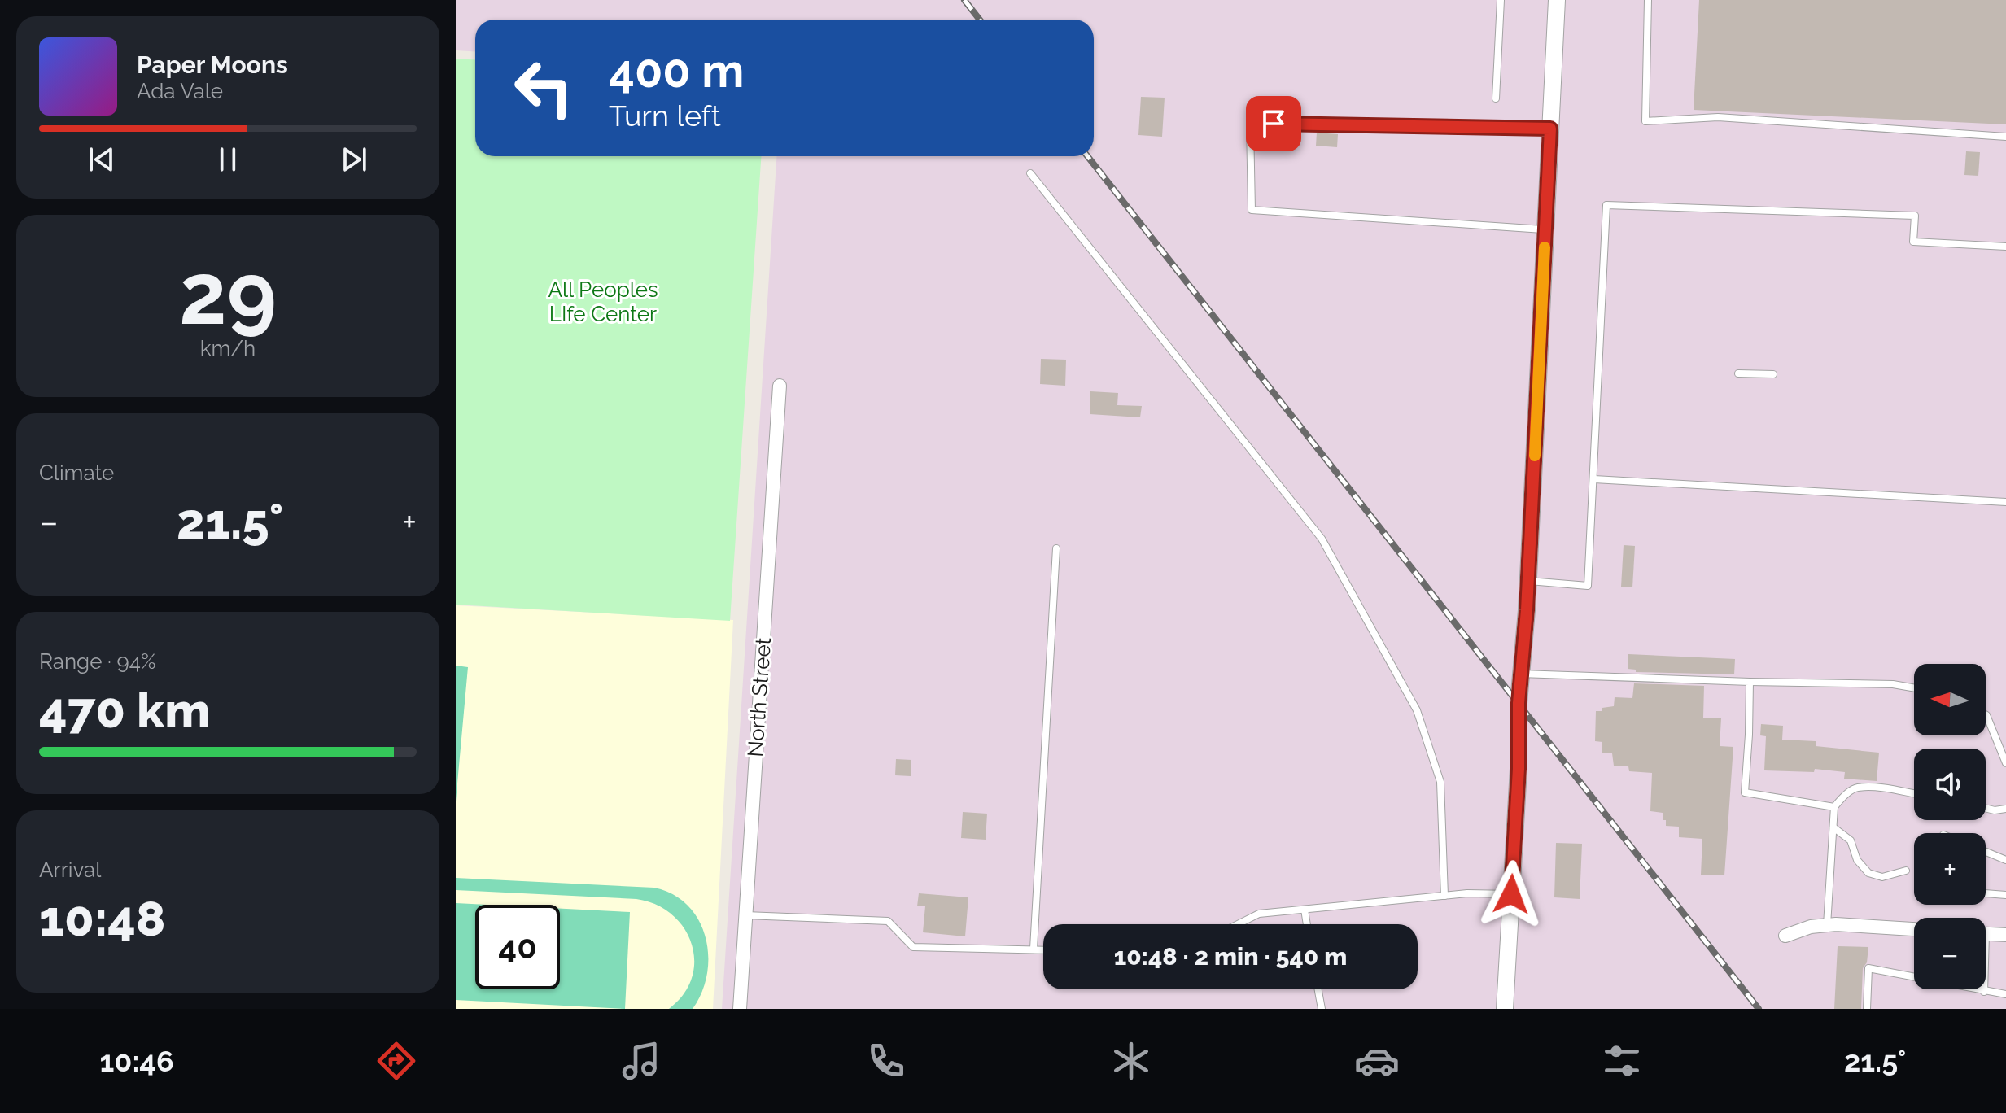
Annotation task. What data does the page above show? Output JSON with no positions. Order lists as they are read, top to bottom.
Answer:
{
  "streets": {
    "street": ["North Street"]
  },
  "parks": ["All Peoples LIfe Center"],
  "north": "left",
  "page": {
    "turn": ["400 m", "Turn left"],
    "song": ["Paper Moons", "Ada Vale"],
    "tile": [
      ["29", "km/h"],
      "Climate",
      ["Range · 94%", "470 km"],
      ["Arrival", "10:48"]
    ],
    "heat": ["−", "21.5°", "+"],
    "map_buttons": ["+", "−"],
    "limit": "40",
    "trip": "10:48 · 2 min · 540 m",
    "tabs": ["10:46", "21.5°"]
  }
}
